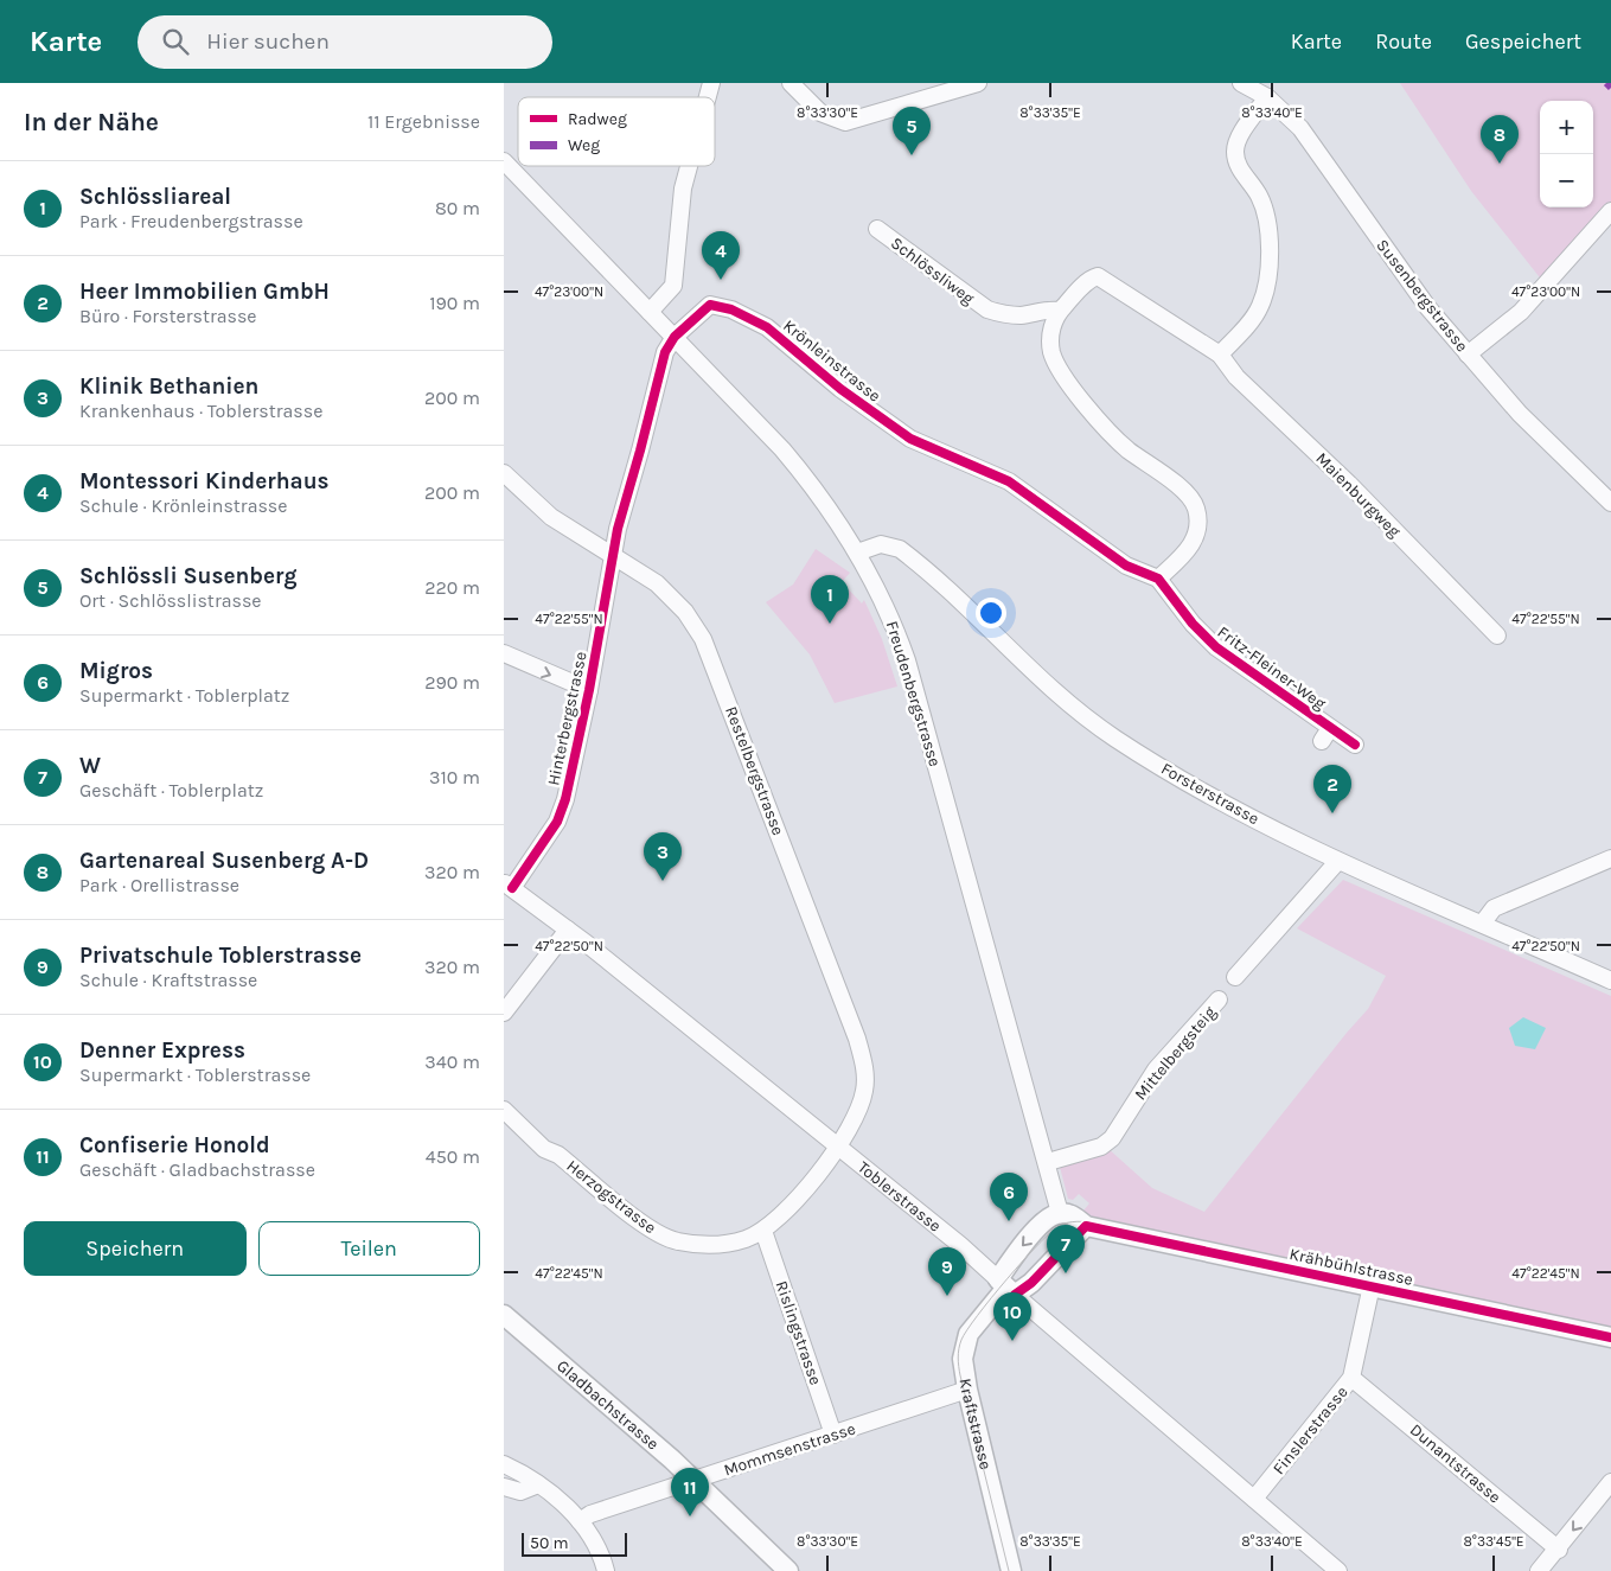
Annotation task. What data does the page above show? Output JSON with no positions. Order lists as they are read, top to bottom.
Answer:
{
  "streets": {
    "street": [
      "Schlössliweg",
      "Susenbergstrasse",
      "Krönleinstrasse",
      "Maienburgweg",
      "Fritz-Fleiner-Weg",
      "Freudenbergstrasse",
      "Hinterbergstrasse",
      "Restelbergstrasse",
      "Forsterstrasse",
      "Mittelbergsteig",
      "Herzogstrasse",
      "Toblerstrasse",
      "Krähbühlstrasse",
      "Rislingstrasse",
      "Gladbachstrasse",
      "Kraftstrasse",
      "Finslerstrasse",
      "Mommsenstrasse",
      "Dunantstrasse"
    ]
  },
  "crossings": [
    ["Krönleinstrasse", "Fritz-Fleiner-Weg"],
    ["Krönleinstrasse", "Freudenbergstrasse"],
    ["Krönleinstrasse", "Hinterbergstrasse"],
    ["Freudenbergstrasse", "Hinterbergstrasse"],
    ["Freudenbergstrasse", "Forsterstrasse"],
    ["Freudenbergstrasse", "Mittelbergsteig"],
    ["Freudenbergstrasse", "Krähbühlstrasse"],
    ["Hinterbergstrasse", "Restelbergstrasse"],
    ["Hinterbergstrasse", "Toblerstrasse"],
    ["Restelbergstrasse", "Herzogstrasse"],
    ["Restelbergstrasse", "Toblerstrasse"],
    ["Herzogstrasse", "Toblerstrasse"],
    ["Herzogstrasse", "Rislingstrasse"],
    ["Toblerstrasse", "Kraftstrasse"],
    ["Toblerstrasse", "Finslerstrasse"],
    ["Krähbühlstrasse", "Finslerstrasse"],
    ["Rislingstrasse", "Mommsenstrasse"],
    ["Gladbachstrasse", "Mommsenstrasse"],
    ["Kraftstrasse", "Mommsenstrasse"],
    ["Finslerstrasse", "Dunantstrasse"]
  ],
  "legend": ["Radweg", "Weg"],
  "scale_bar": "50 m",
  "page": {
    "header": "Karte",
    "search": "Hier suchen",
    "nav": ["Karte", "Route", "Gespeichert"],
    "heading": ["In der Nähe", "11 Ergebnisse"],
    "map_buttons": ["+", "−"],
    "pins": [
      "5",
      "8",
      "4",
      "1",
      "2",
      "3",
      "6",
      "7",
      "9",
      "10",
      "11"
    ],
    "list": [
      {
        "mark": "1",
        "name": "Schlössliareal",
        "note": "Park · Freudenbergstrasse",
        "value": "80 m"
      },
      {
        "mark": "2",
        "name": "Heer Immobilien GmbH",
        "note": "Büro · Forsterstrasse",
        "value": "190 m"
      },
      {
        "mark": "3",
        "name": "Klinik Bethanien",
        "note": "Krankenhaus · Toblerstrasse",
        "value": "200 m"
      },
      {
        "mark": "4",
        "name": "Montessori Kinderhaus",
        "note": "Schule · Krönleinstrasse",
        "value": "200 m"
      },
      {
        "mark": "5",
        "name": "Schlössli Susenberg",
        "note": "Ort · Schlösslistrasse",
        "value": "220 m"
      },
      {
        "mark": "6",
        "name": "Migros",
        "note": "Supermarkt · Toblerplatz",
        "value": "290 m"
      },
      {
        "mark": "7",
        "name": "W",
        "note": "Geschäft · Toblerplatz",
        "value": "310 m"
      },
      {
        "mark": "8",
        "name": "Gartenareal Susenberg A-D",
        "note": "Park · Orellistrasse",
        "value": "320 m"
      },
      {
        "mark": "9",
        "name": "Privatschule Toblerstrasse",
        "note": "Schule · Kraftstrasse",
        "value": "320 m"
      },
      {
        "mark": "10",
        "name": "Denner Express",
        "note": "Supermarkt · Toblerstrasse",
        "value": "340 m"
      },
      {
        "mark": "11",
        "name": "Confiserie Honold",
        "note": "Geschäft · Gladbachstrasse",
        "value": "450 m"
      }
    ],
    "buttons": ["Speichern", "Teilen"],
    "scale": "50 m"
  },
  "coordinates": [
    "8°33'30\"E",
    "8°33'35\"E",
    "8°33'40\"E",
    "47°23'00\"N",
    "47°22'55\"N",
    "47°22'50\"N",
    "47°22'45\"N",
    "8°33'45\"E"
  ]
}
